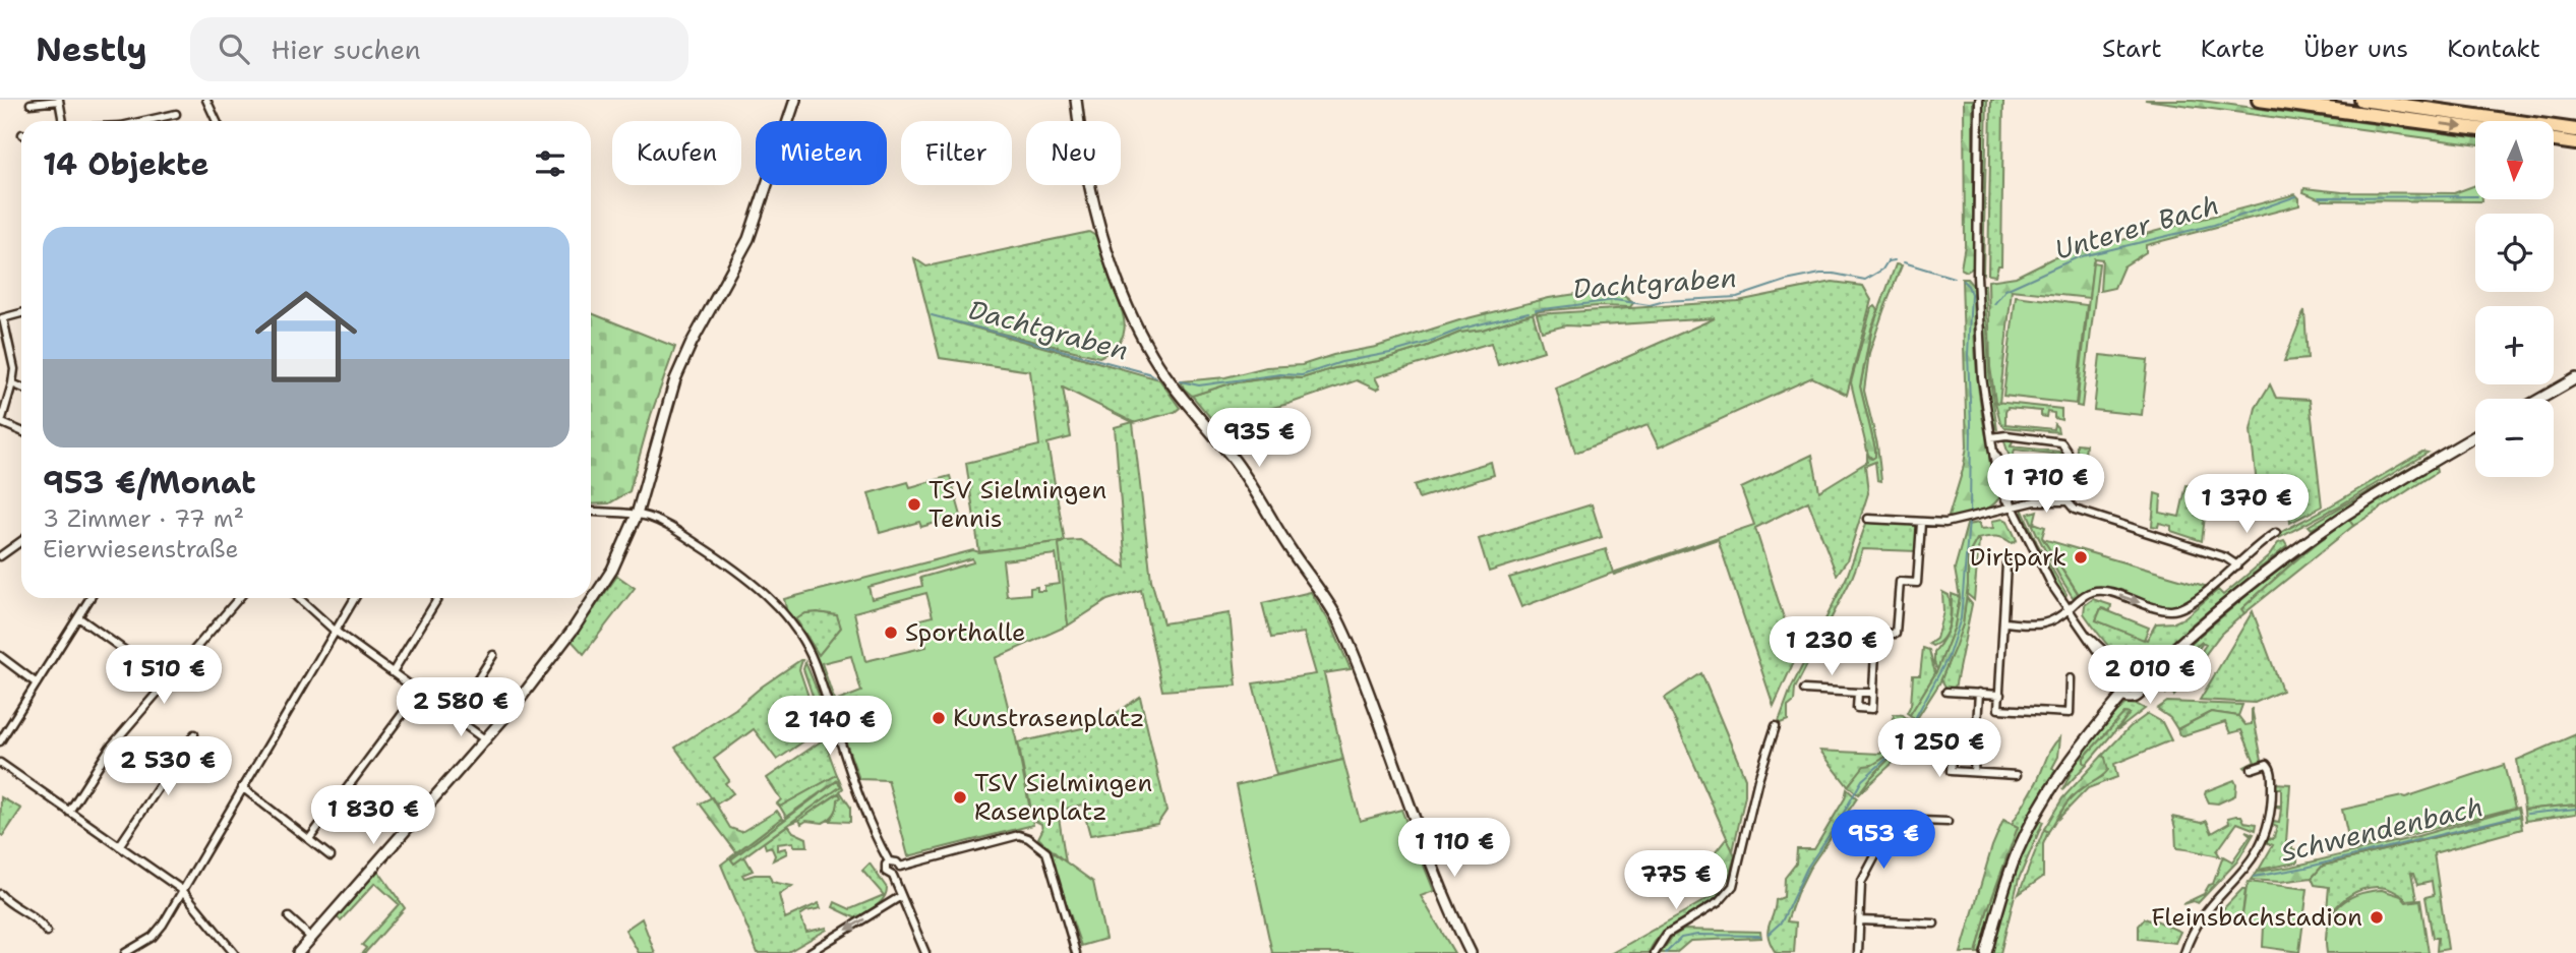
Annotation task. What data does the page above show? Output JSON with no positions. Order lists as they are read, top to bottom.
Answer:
{
  "water": ["Unterer Bach", "Dachtgraben", "Schwendenbach"],
  "places": [
    "TSV Sielmingen Tennis",
    "Dirtpark",
    "Sporthalle",
    "Kunstrasenplatz",
    "TSV Sielmingen Rasenplatz",
    "Fleinsbachstadion"
  ],
  "north": "bottom",
  "page": {
    "header": "Nestly",
    "search": "Hier suchen",
    "nav": [
      "Start",
      "Karte",
      "Über uns",
      "Kontakt"
    ],
    "map_buttons": ["+", "−"],
    "chip": [
      "Kaufen",
      "Mieten",
      "Filter",
      "Neu"
    ],
    "heading": "14 Objekte",
    "list": [
      {
        "name": "953 €/Monat",
        "note": "3 Zimmer · 77 m² · Eierwiesenstraße"
      }
    ],
    "price": [
      "935 €",
      "1 710 €",
      "1 370 €",
      "1 230 €",
      "1 510 €",
      "2 010 €",
      "2 580 €",
      "2 140 €",
      "1 250 €",
      "2 530 €",
      "1 830 €",
      "953 €",
      "1 110 €",
      "775 €"
    ]
  }
}
